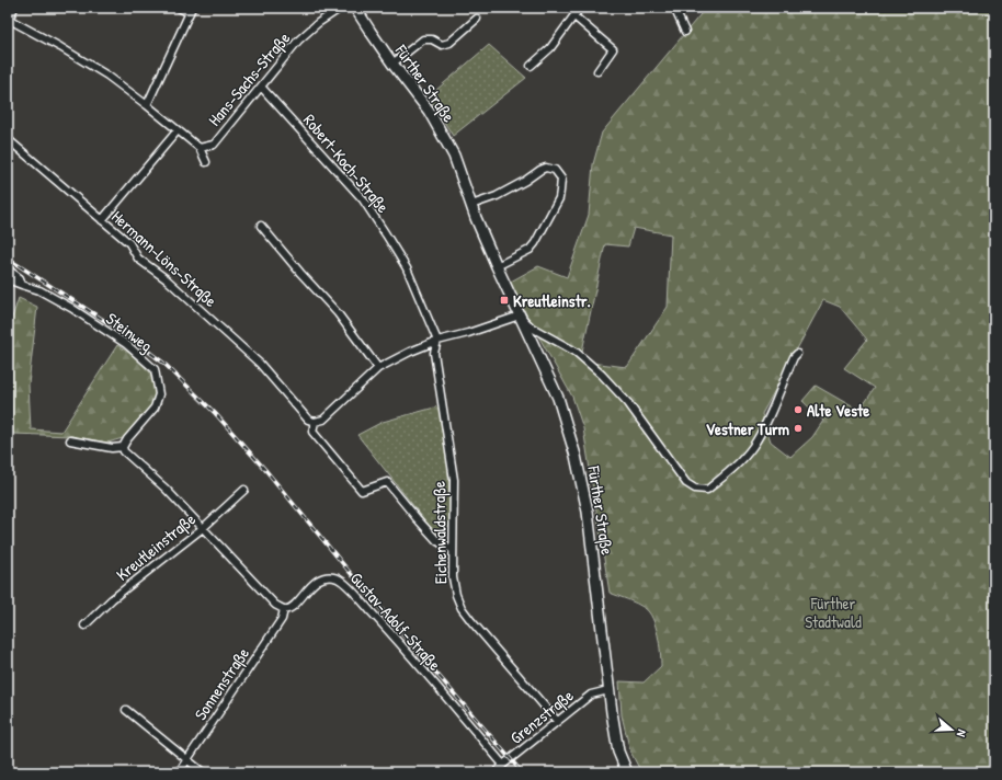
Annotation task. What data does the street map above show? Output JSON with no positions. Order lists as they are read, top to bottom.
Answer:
{
  "streets": {
    "main road": ["Fürther Straße"],
    "street": [
      "Hans-Sachs-Straße",
      "Robert-Koch-Straße",
      "Hermann-Löns-Straße",
      "Steinweg",
      "Eichenwaldstraße",
      "Kreutleinstraße",
      "Gustav-Adolf-Straße",
      "Sonnenstraße",
      "Grenzstraße"
    ]
  },
  "crossings": [
    ["Hans-Sachs-Straße", "Robert-Koch-Straße"],
    ["Fürther Straße", "Grenzstraße"],
    ["Robert-Koch-Straße", "Eichenwaldstraße"],
    ["Eichenwaldstraße", "Grenzstraße"],
    ["Gustav-Adolf-Straße", "Sonnenstraße"],
    ["Gustav-Adolf-Straße", "Grenzstraße"]
  ],
  "parks": ["Fürther Stadtwald"],
  "places": {
    "transit": ["Kreutleinstr."],
    "other": ["Alte Veste", "Vestner Turm"]
  },
  "north": "right"
}
